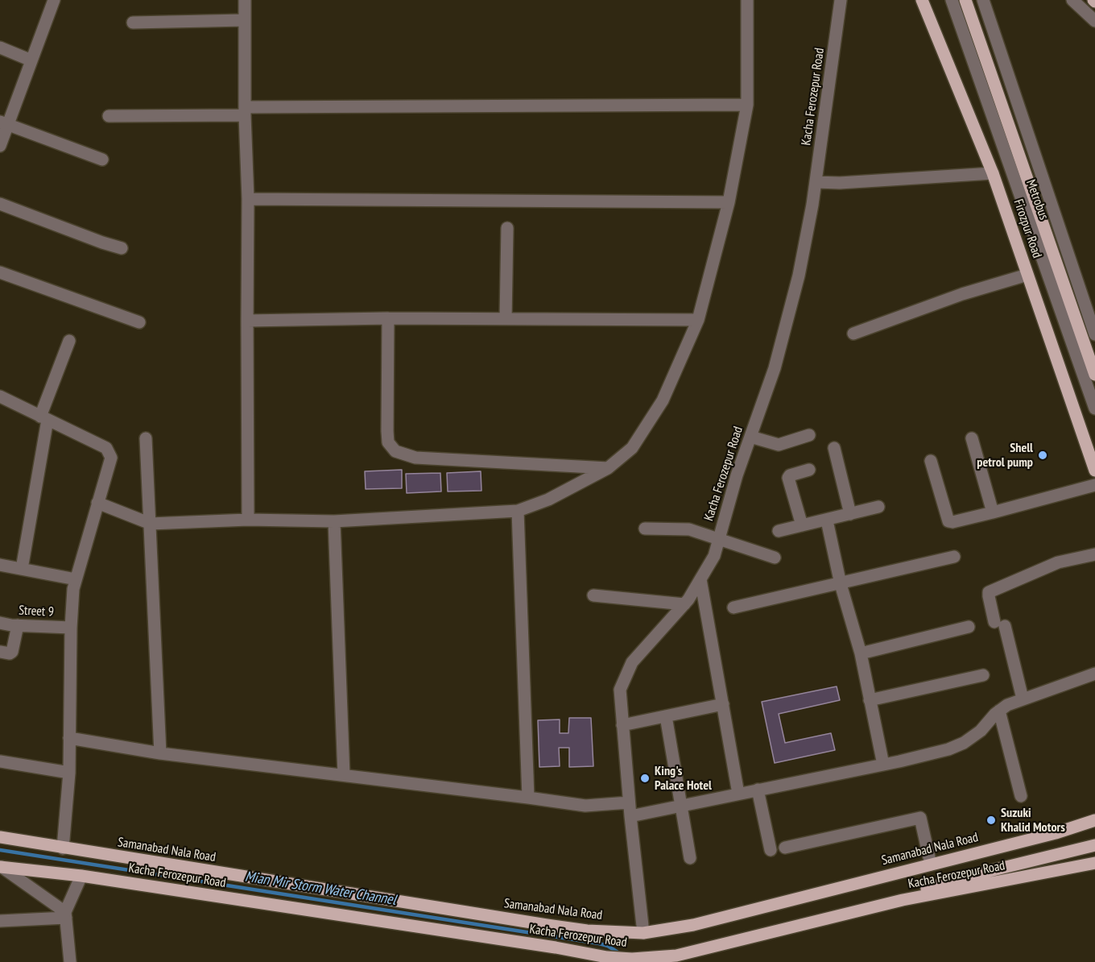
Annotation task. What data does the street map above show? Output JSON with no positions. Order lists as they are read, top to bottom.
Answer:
{
  "streets": {
    "main road": ["Kacha Ferozepur Road", "Firozpur Road", "Samanabad Nala Road"],
    "street": ["Metrobus", "Street 9"]
  },
  "crossings": [
    ["Kacha Ferozepur Road", "Samanabad Nala Road"]
  ],
  "water": ["Mian Mir Storm Water Channel"],
  "places": ["Shell petrol pump", "King's Palace Hotel", "Suzuki Khalid Motors"]
}
